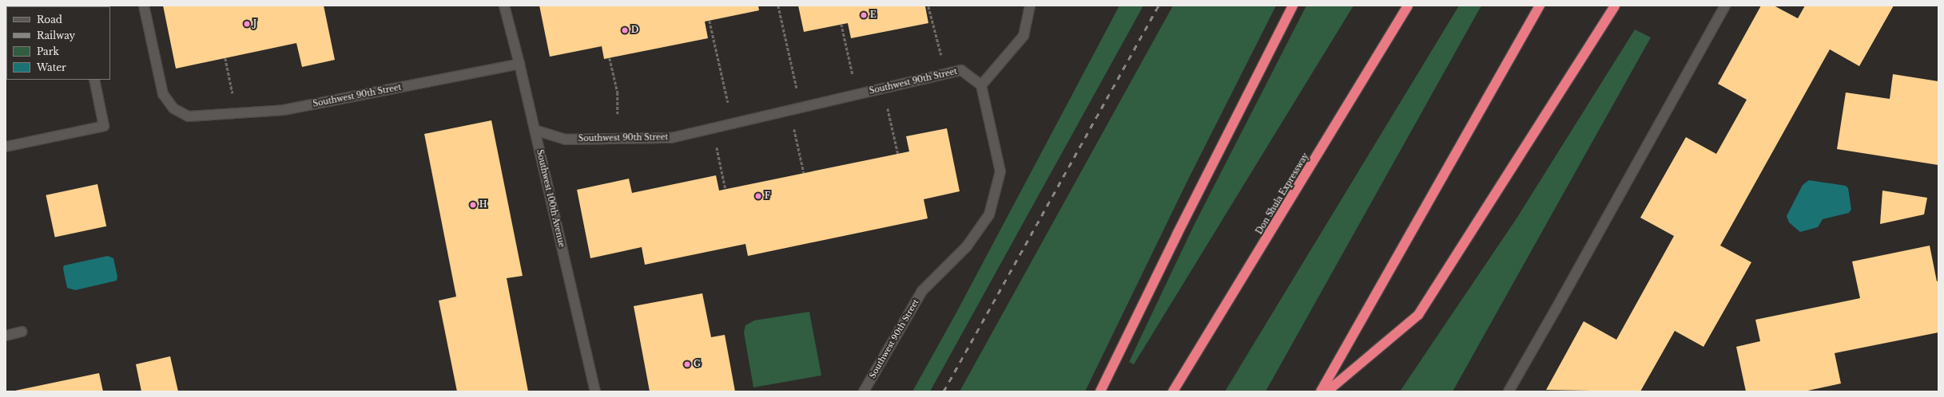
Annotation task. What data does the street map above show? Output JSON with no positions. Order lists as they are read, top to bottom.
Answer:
{
  "streets": {
    "highway": ["Don Shula Expressway"],
    "street": ["Southwest 90th Street", "Southwest 100th Avenue"]
  },
  "crossings": [
    ["Southwest 90th Street", "Southwest 100th Avenue"]
  ],
  "places": [
    "E",
    "J",
    "D",
    "F",
    "H",
    "G"
  ],
  "legend": [
    "Road",
    "Railway",
    "Park",
    "Water"
  ]
}
